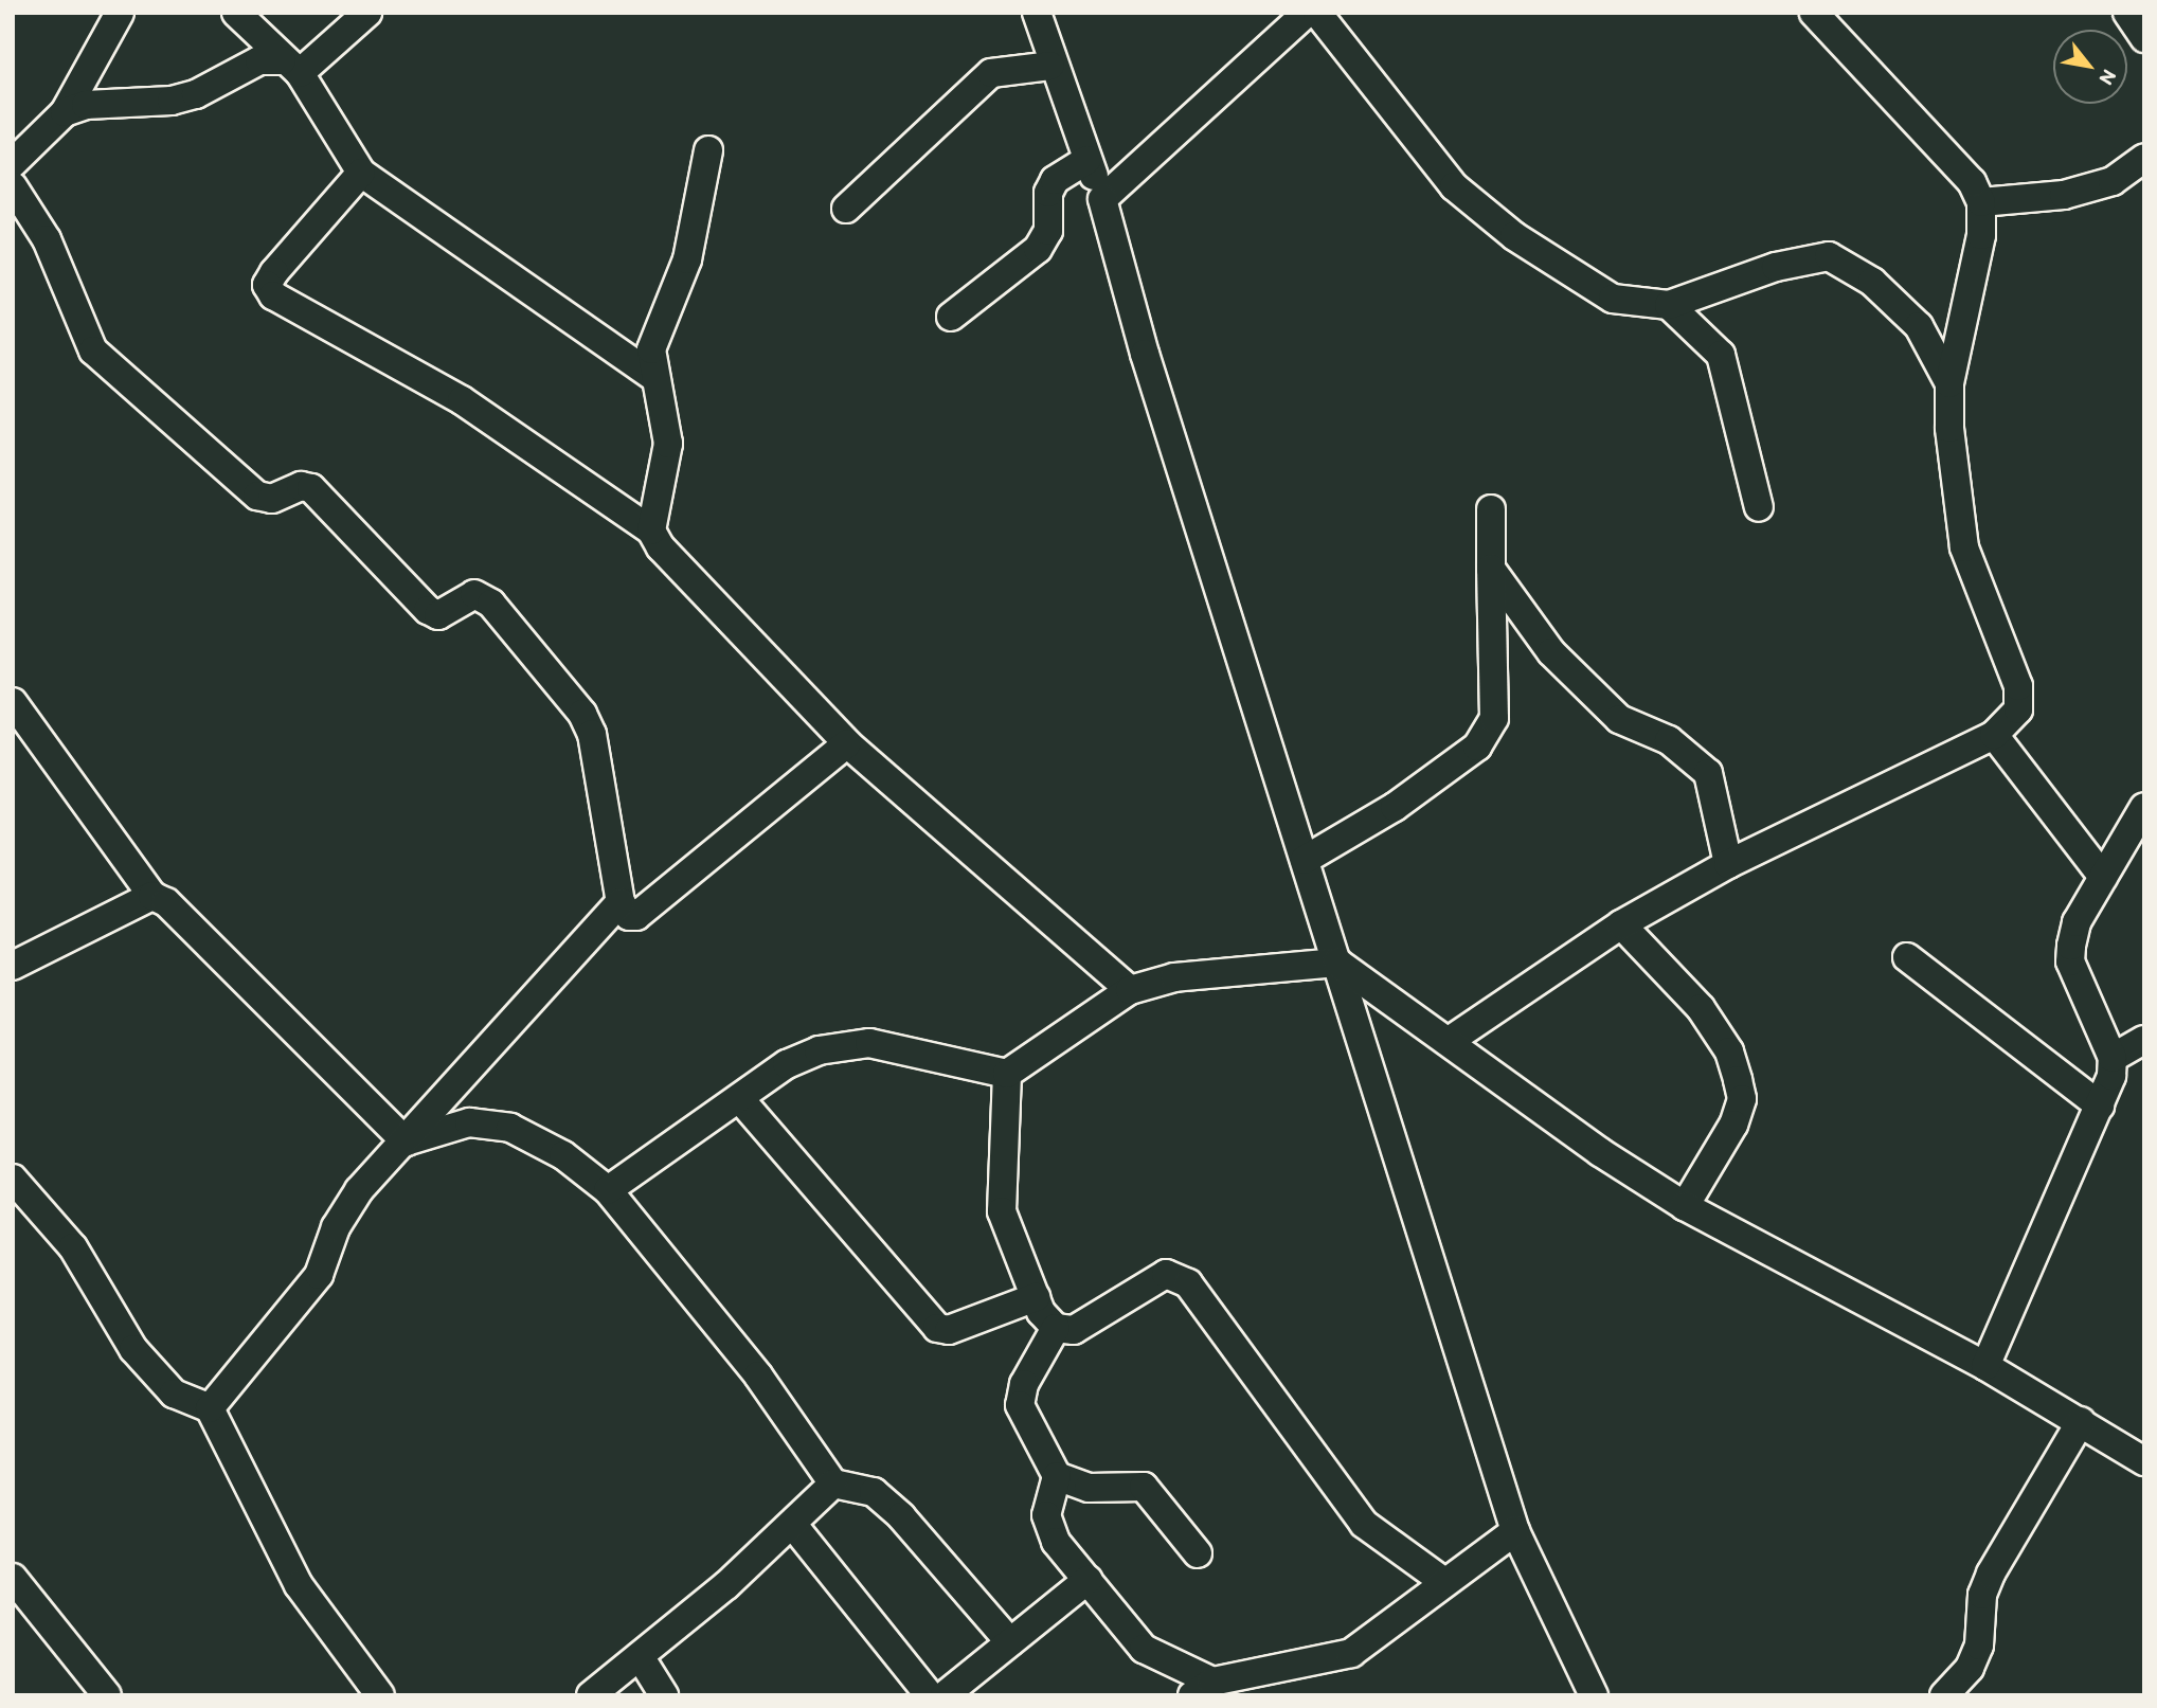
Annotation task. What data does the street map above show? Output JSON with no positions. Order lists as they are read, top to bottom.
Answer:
{
  "north": "bottom right"
}
